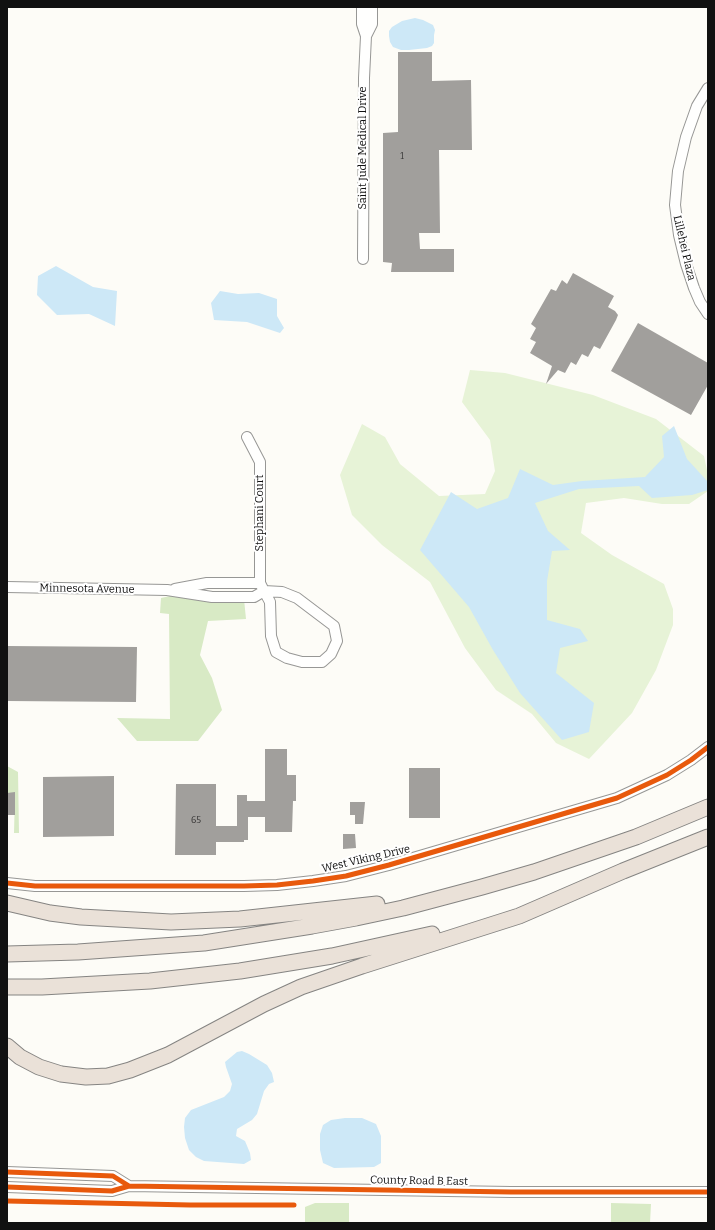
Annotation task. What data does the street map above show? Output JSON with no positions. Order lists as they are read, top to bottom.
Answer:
{
  "streets": {
    "street": [
      "Saint Jude Medical Drive",
      "Lillehei Plaza",
      "Stephani Court",
      "Minnesota Avenue",
      "West Viking Drive",
      "County Road B East"
    ]
  },
  "crossings": [
    ["Stephani Court", "Minnesota Avenue"]
  ],
  "house_numbers": ["1", "65"]
}
